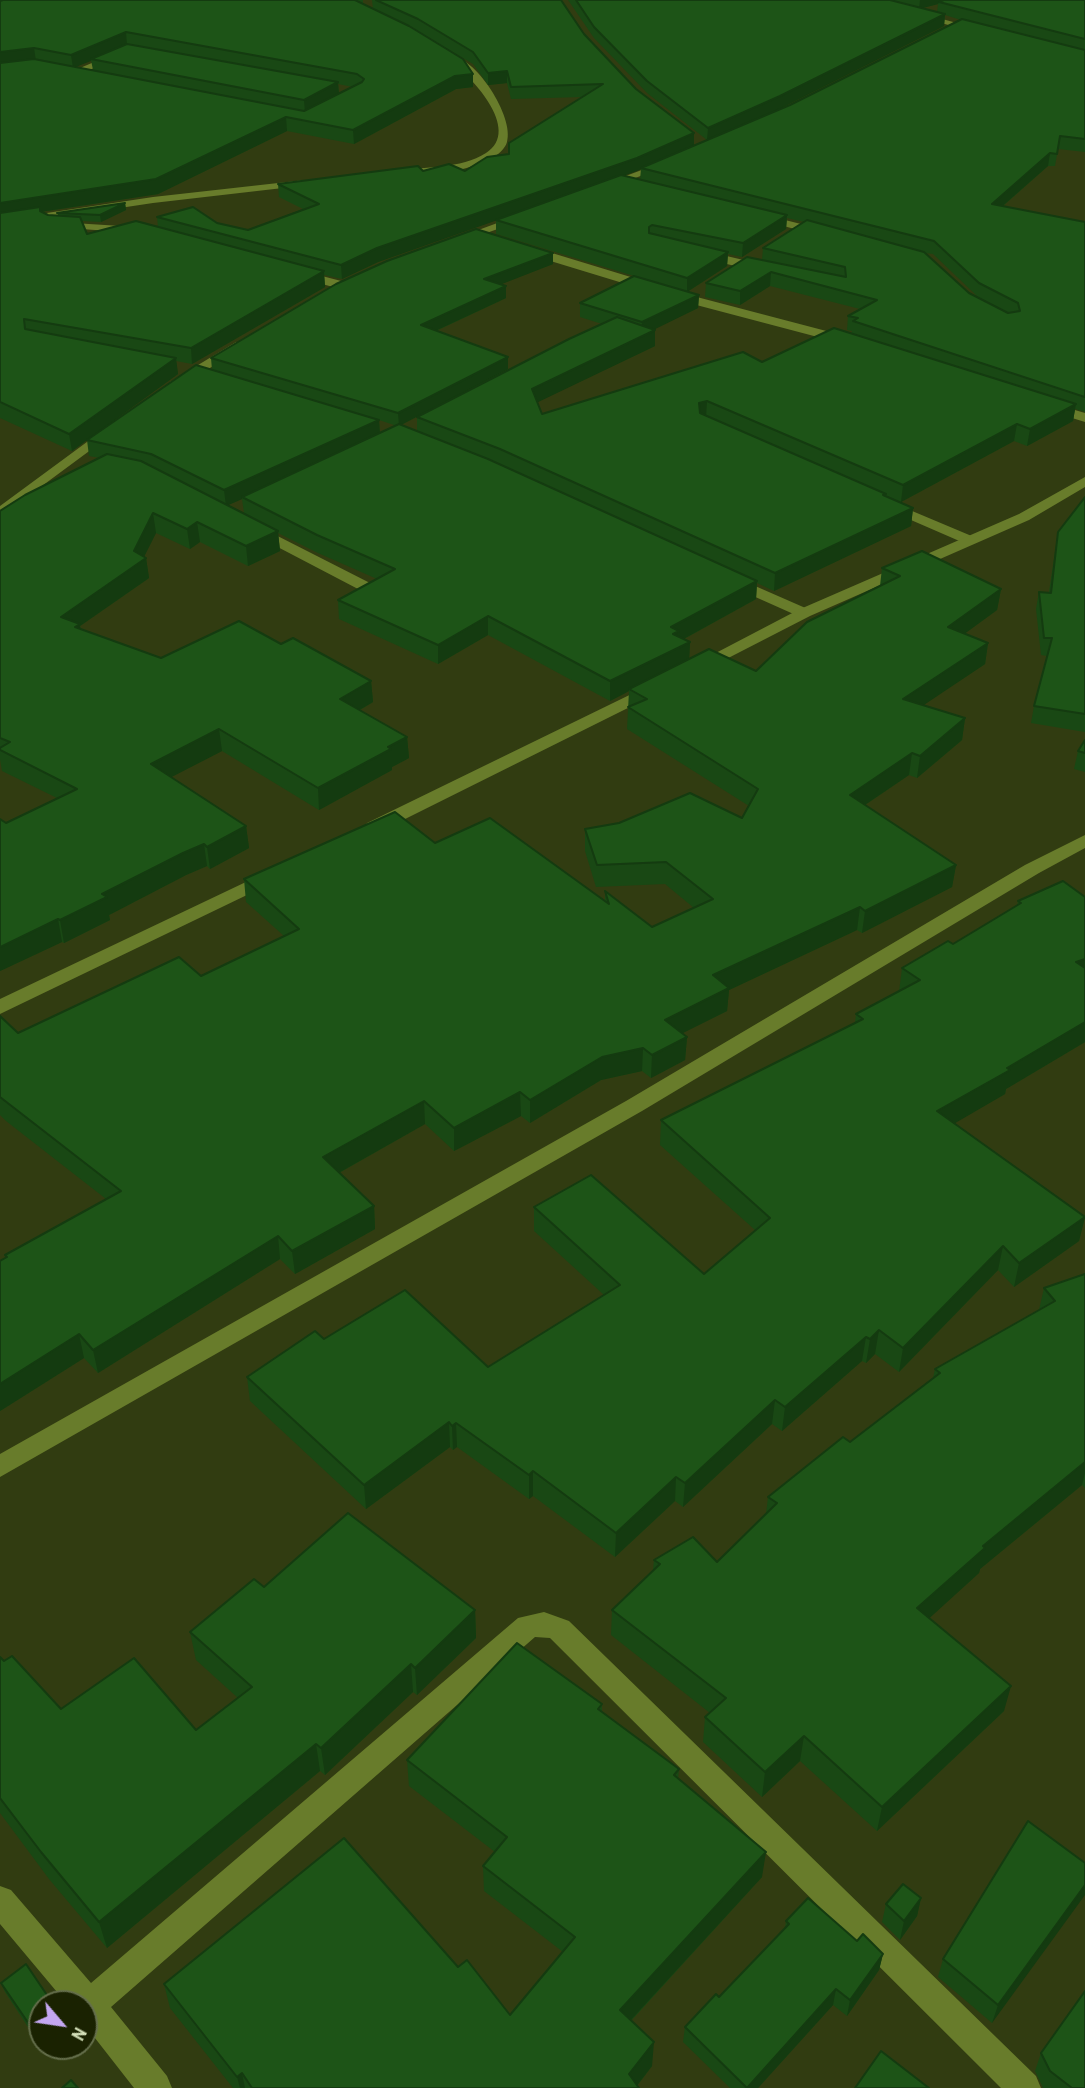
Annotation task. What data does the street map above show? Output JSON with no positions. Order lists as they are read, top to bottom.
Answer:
{
  "north": "bottom right"
}
